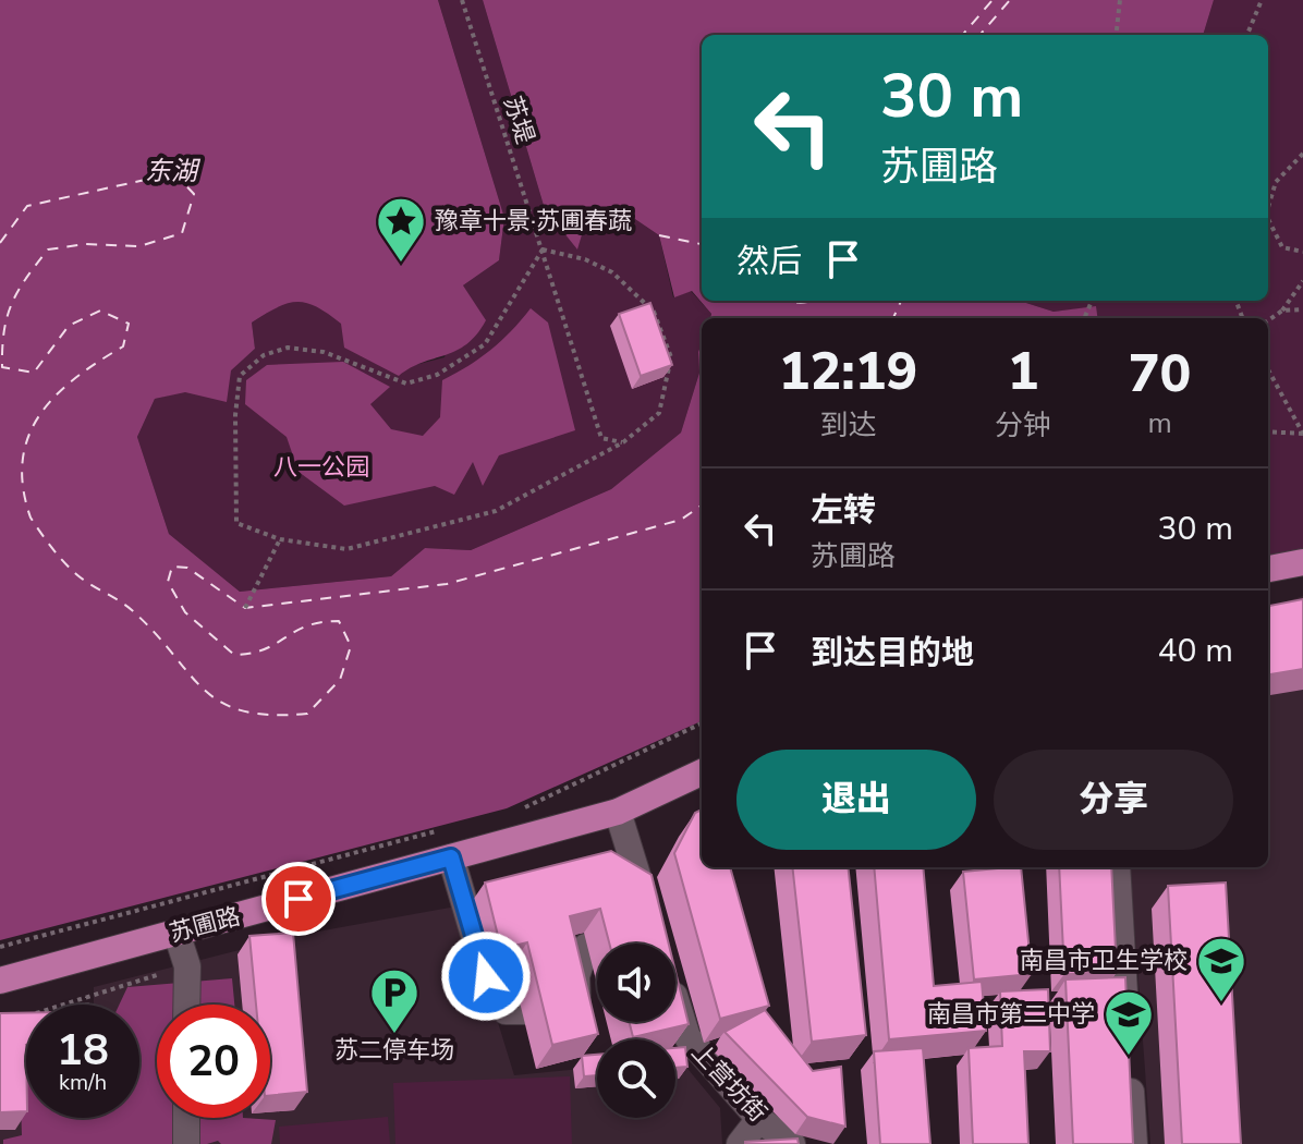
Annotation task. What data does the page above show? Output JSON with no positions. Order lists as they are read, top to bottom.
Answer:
{
  "streets": {
    "main road": ["苏圃路"],
    "street": ["上营坊街"],
    "path": ["苏堤"]
  },
  "water": ["东湖"],
  "parks": ["八一公园"],
  "places": {
    "place": ["豫章十景·苏圃春蔬"],
    "school or university": ["南昌市卫生学校", "南昌市第二中学"],
    "parking": ["苏二停车场"]
  },
  "page": {
    "turn": ["30 m", "苏圃路"],
    "then": "然后",
    "eta": [
      "12:19",
      "到达",
      "1",
      "分钟",
      "70",
      "m"
    ],
    "list": [
      {
        "name": "左转",
        "note": "苏圃路",
        "value": "30 m"
      },
      {
        "name": "到达目的地",
        "value": "40 m"
      }
    ],
    "buttons": ["退出", "分享"],
    "speed": "18 km/h",
    "limit": "20"
  }
}
